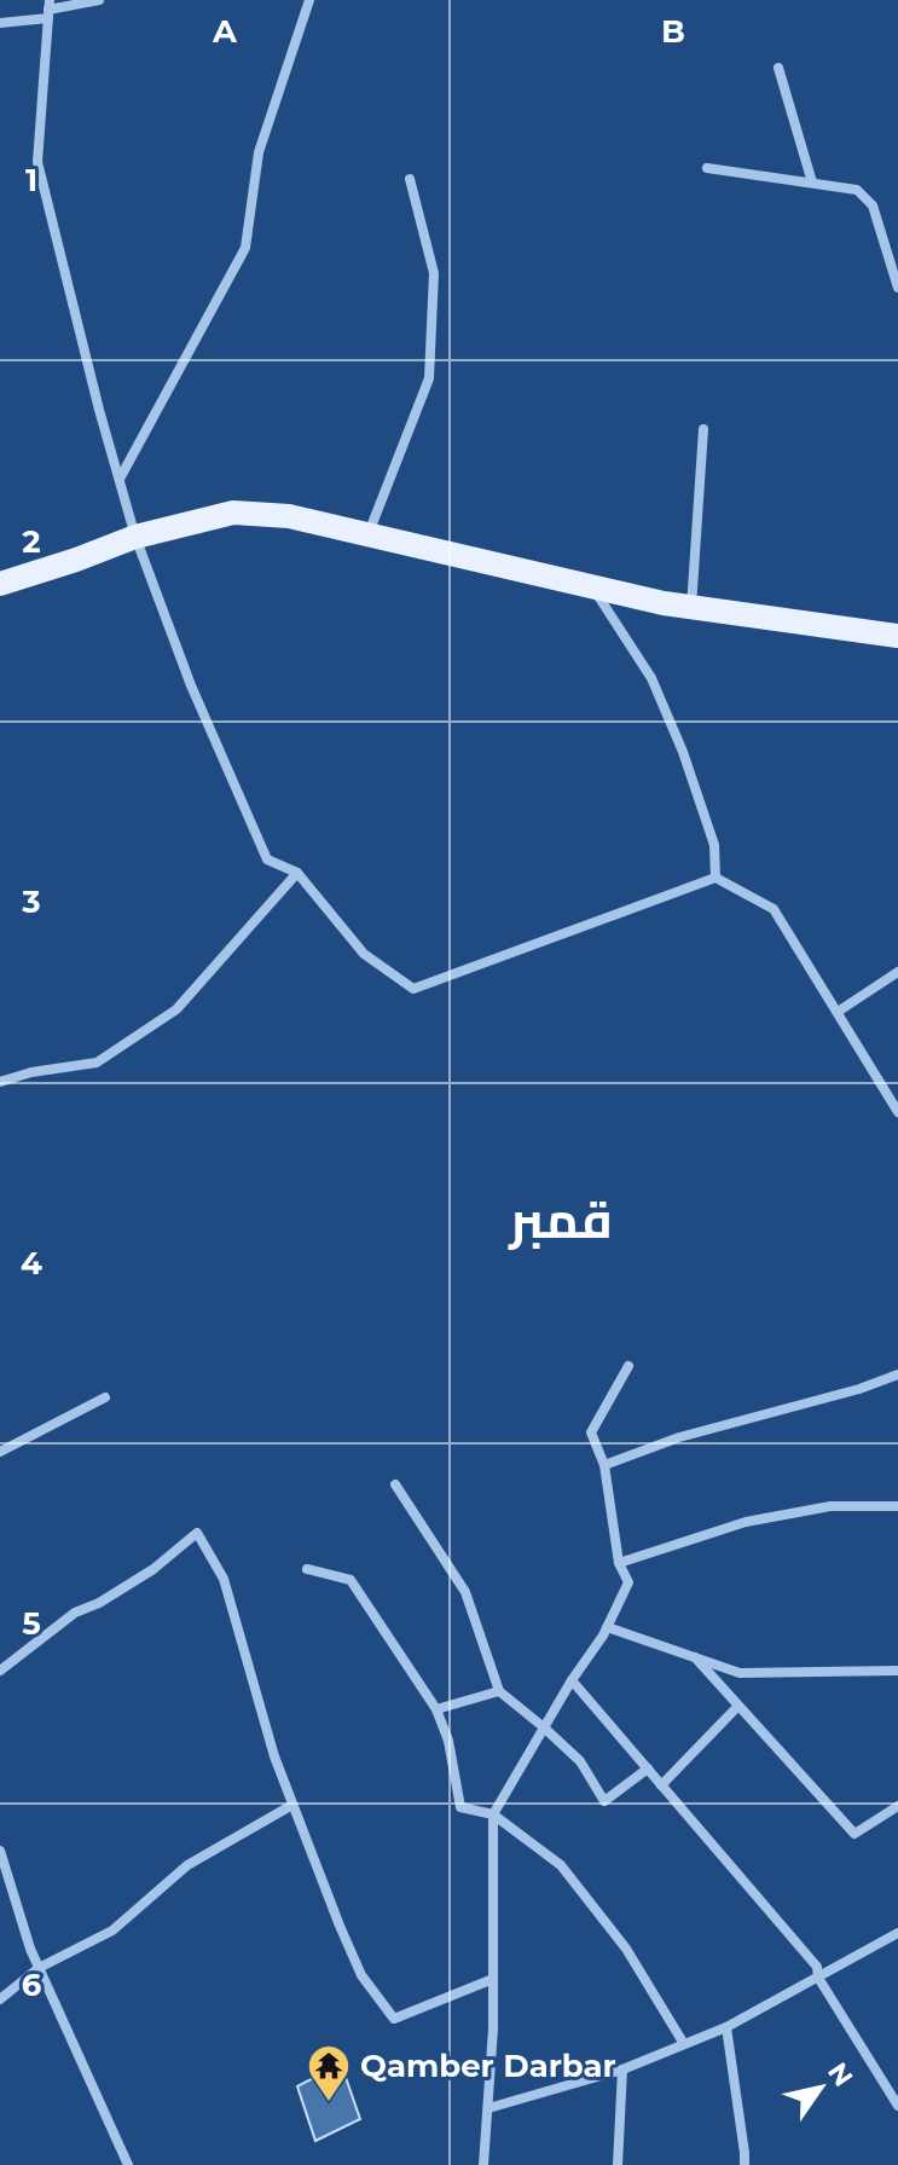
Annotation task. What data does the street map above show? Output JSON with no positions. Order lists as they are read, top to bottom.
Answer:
{
  "districts": ["قمبر"],
  "places": {
    "temple": ["Qamber Darbar"]
  },
  "north": "top right",
  "grid": {
    "columns": ["A", "B"],
    "rows": [
      "1",
      "2",
      "3",
      "4",
      "5",
      "6"
    ]
  }
}
